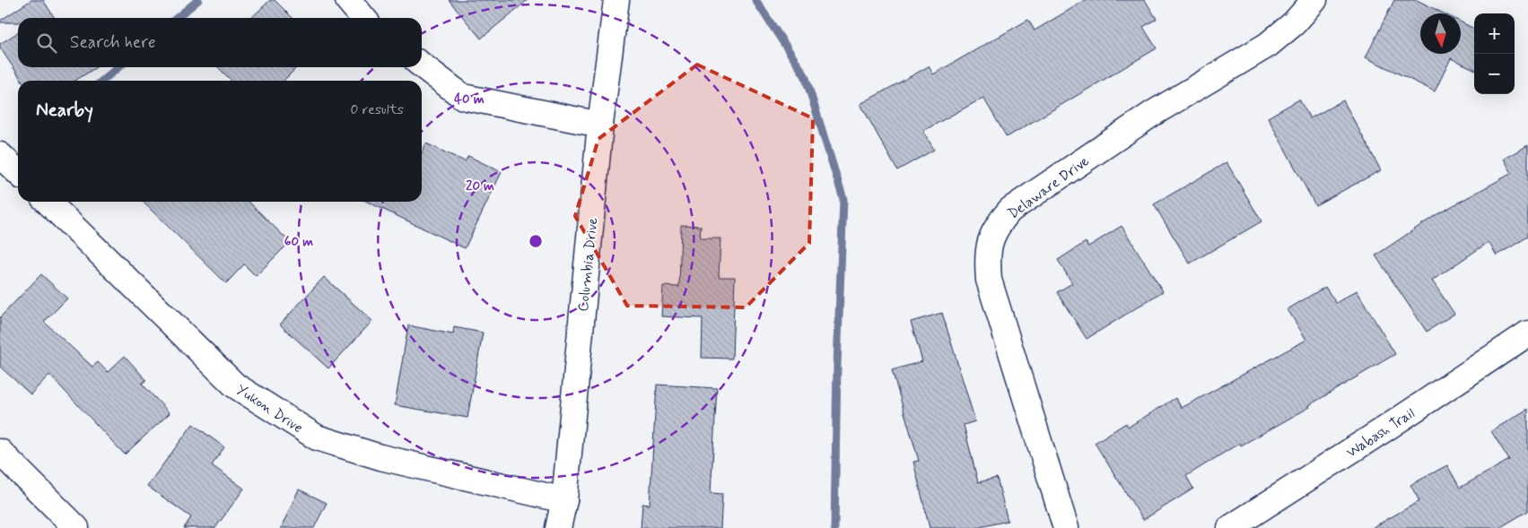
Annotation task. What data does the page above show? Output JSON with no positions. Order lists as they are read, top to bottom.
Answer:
{
  "streets": {
    "street": [
      "Delaware Drive",
      "Columbia Drive",
      "Yukon Drive",
      "Wabash Trail"
    ]
  },
  "crossings": [
    ["Columbia Drive", "Yukon Drive"]
  ],
  "north": "bottom",
  "page": {
    "map_buttons": ["+", "−"],
    "search": "Search here",
    "heading": ["Nearby", "0 results"]
  },
  "rings": ["40 m", "20 m", "60 m"]
}
